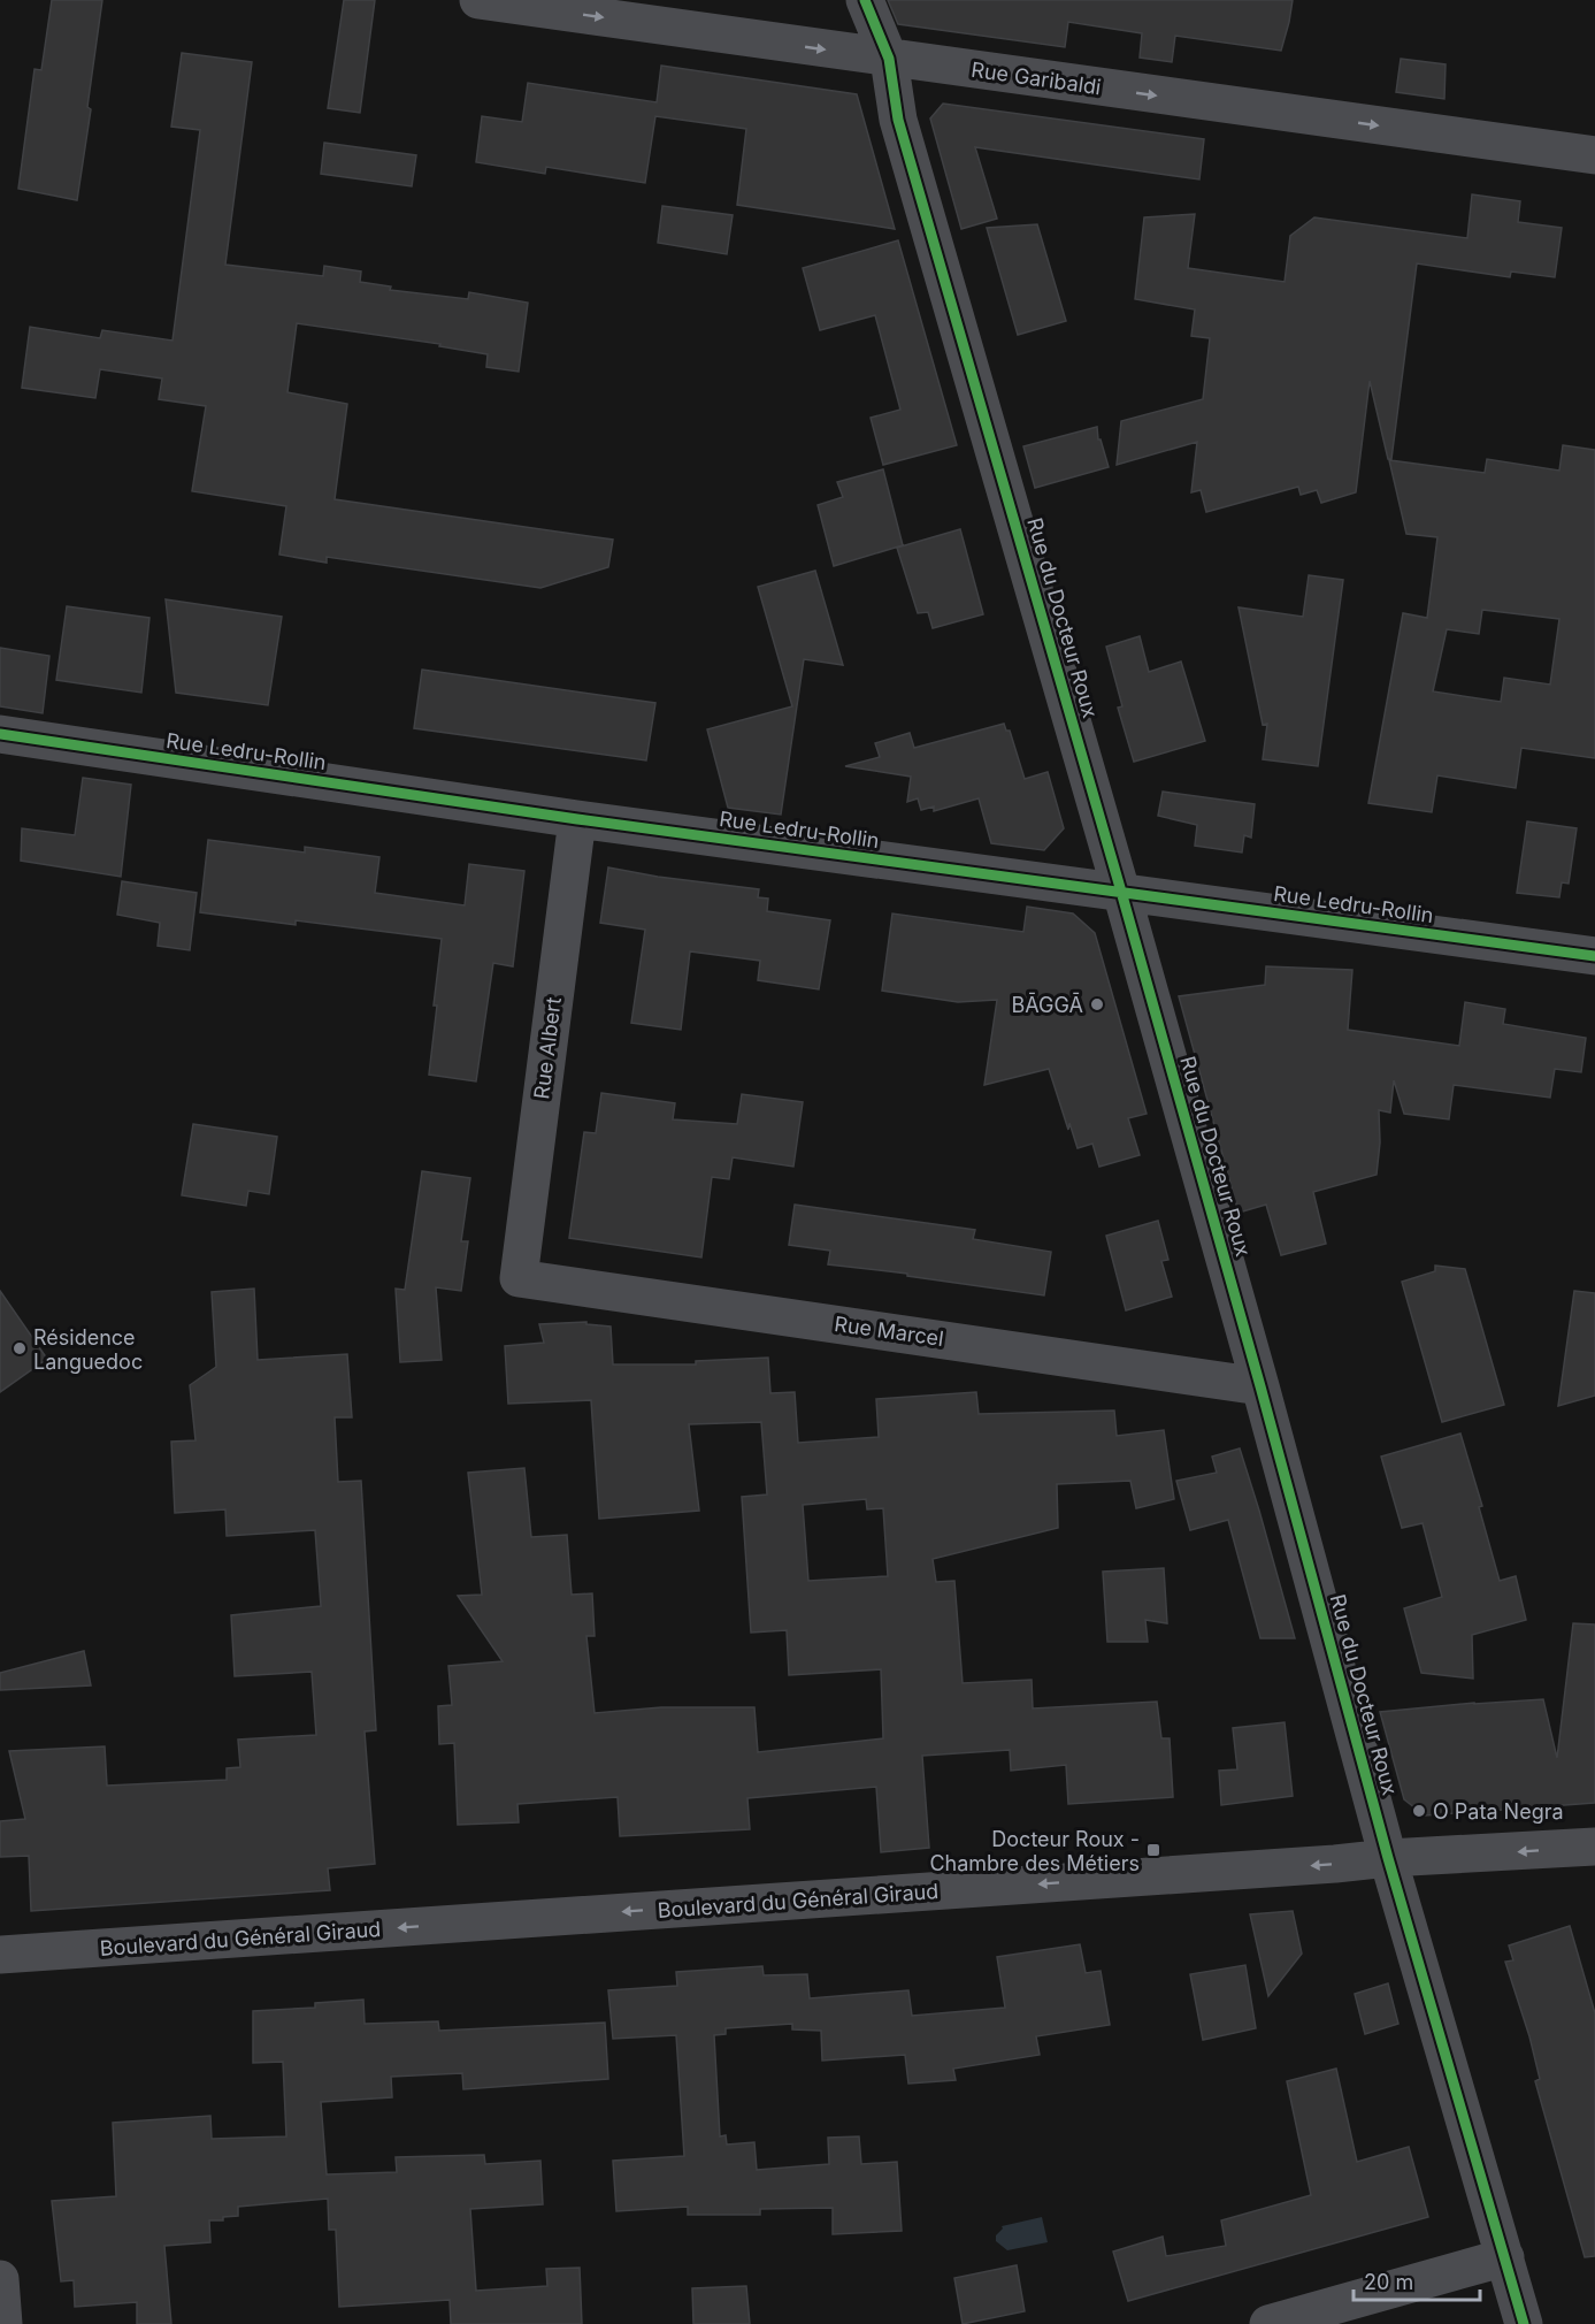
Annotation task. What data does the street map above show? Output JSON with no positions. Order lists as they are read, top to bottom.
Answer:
{
  "streets": {
    "street": [
      "Rue Garibaldi",
      "Rue du Docteur Roux",
      "Rue Ledru-Rollin",
      "Rue Albert",
      "Rue Marcel",
      "Boulevard du Général Giraud"
    ]
  },
  "crossings": [
    ["Rue Garibaldi", "Rue du Docteur Roux"],
    ["Rue du Docteur Roux", "Rue Ledru-Rollin"],
    ["Rue du Docteur Roux", "Rue Marcel"],
    ["Rue du Docteur Roux", "Boulevard du Général Giraud"],
    ["Rue Ledru-Rollin", "Rue Albert"],
    ["Rue Albert", "Rue Marcel"]
  ],
  "one_way": ["Rue Garibaldi", "Boulevard du Général Giraud"],
  "places": {
    "other": ["BĀGGĀ", "Résidence Languedoc", "O Pata Negra"],
    "transit": ["Docteur Roux - Chambre des Métiers"]
  },
  "scale_bar": "20 m"
}
